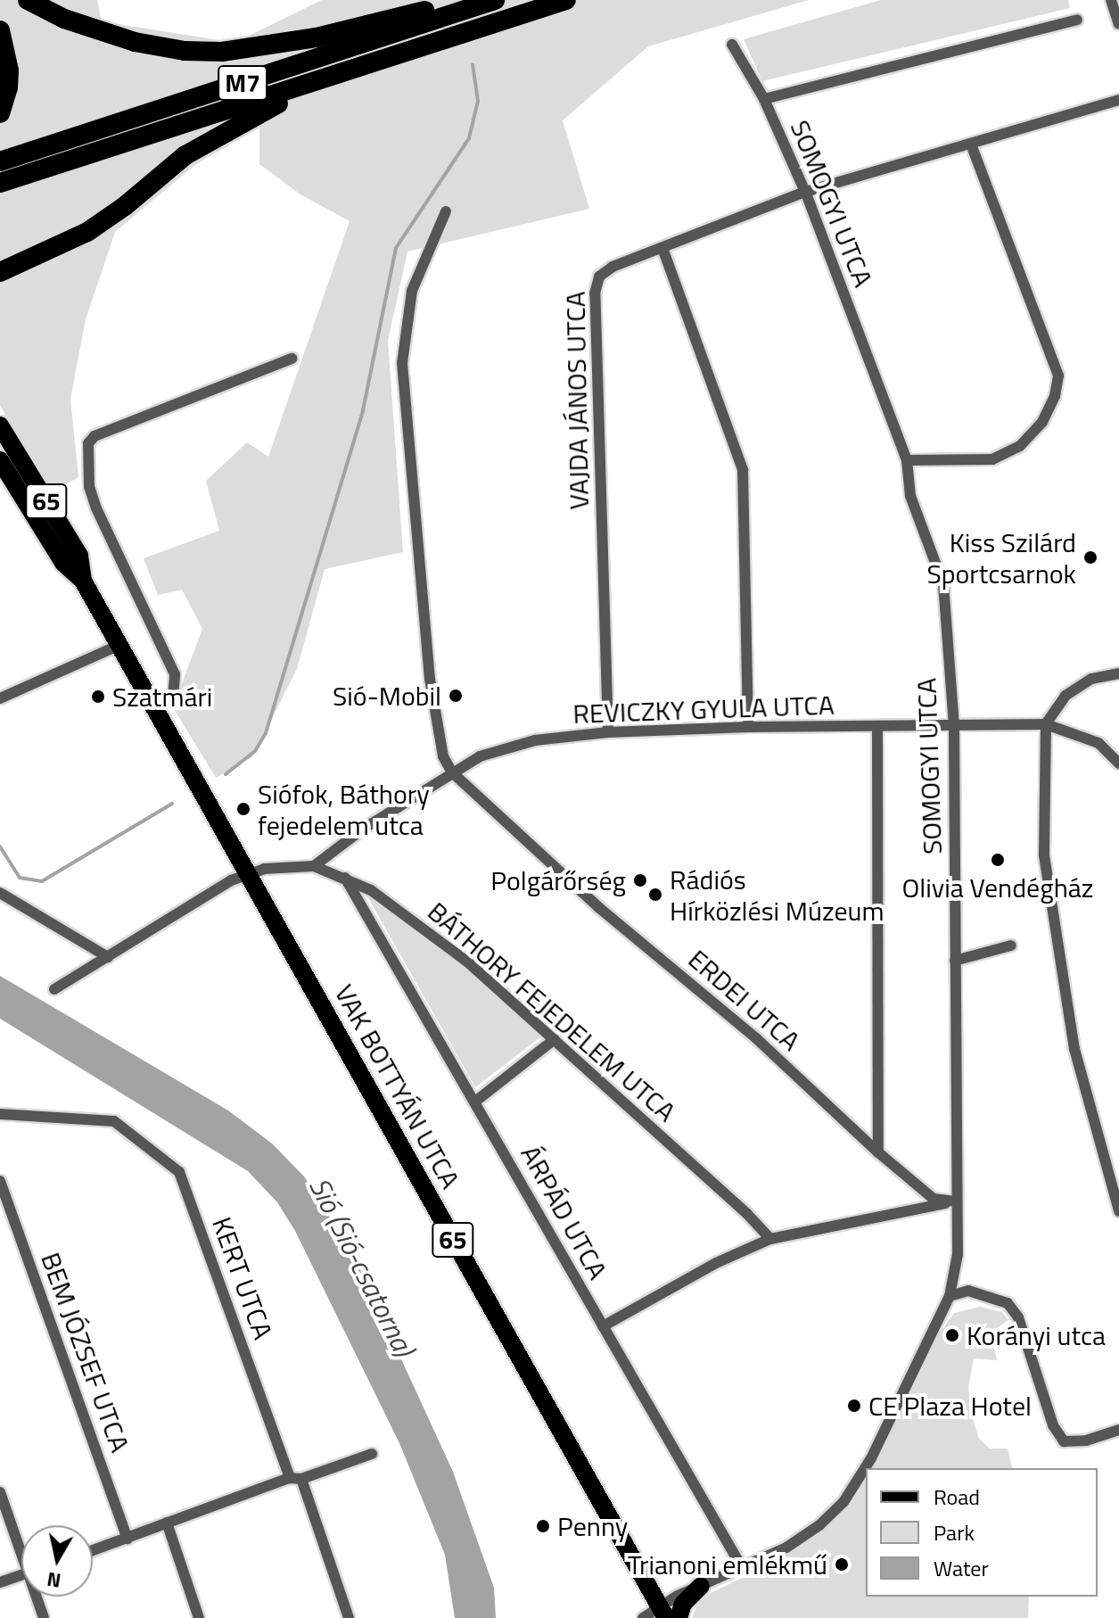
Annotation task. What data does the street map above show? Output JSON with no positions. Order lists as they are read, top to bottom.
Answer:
{
  "streets": {
    "highway": ["M7"],
    "main road": ["65", "VAK BOTTYÁN UTCA"],
    "street": [
      "SOMOGYI UTCA",
      "VAJDA JÁNOS UTCA",
      "REVICZKY GYULA UTCA",
      "ERDEI UTCA",
      "BÁTHORY FEJEDELEM UTCA",
      "ÁRPÁD UTCA",
      "KERT UTCA",
      "BEM JÓZSEF UTCA"
    ]
  },
  "crossings": [
    ["SOMOGYI UTCA", "VAJDA JÁNOS UTCA"],
    ["SOMOGYI UTCA", "REVICZKY GYULA UTCA"],
    ["SOMOGYI UTCA", "ERDEI UTCA"],
    ["SOMOGYI UTCA", "VAK BOTTYÁN UTCA"],
    ["SOMOGYI UTCA", "ÁRPÁD UTCA"],
    ["VAJDA JÁNOS UTCA", "REVICZKY GYULA UTCA"],
    ["REVICZKY GYULA UTCA", "ERDEI UTCA"],
    ["REVICZKY GYULA UTCA", "BÁTHORY FEJEDELEM UTCA"],
    ["BÁTHORY FEJEDELEM UTCA", "VAK BOTTYÁN UTCA"],
    ["BÁTHORY FEJEDELEM UTCA", "ÁRPÁD UTCA"]
  ],
  "water": ["Sió (Sió-csatorna)"],
  "places": [
    "Kiss Szilárd Sportcsarnok",
    "Sió-Mobil",
    "Szatmári",
    "Siófok, Báthory fejedelem utca",
    "Olivia Vendégház",
    "Polgárőrség",
    "Rádiós Hírközlési Múzeum",
    "Korányi utca",
    "CE Plaza Hotel",
    "Penny",
    "Trianoni emlékmű"
  ],
  "legend": ["Road", "Park", "Water"],
  "north": "bottom"
}
